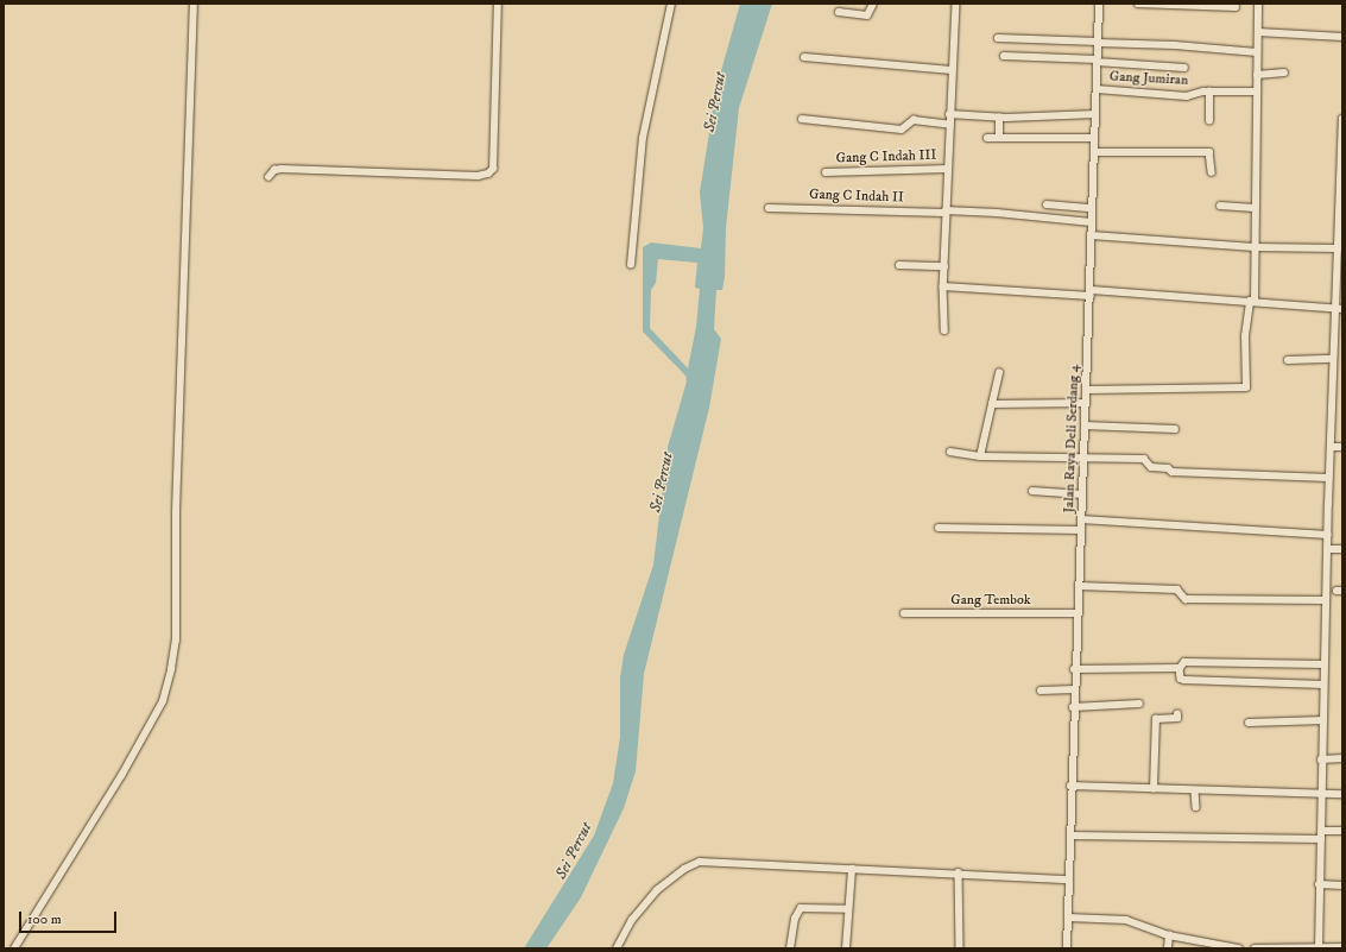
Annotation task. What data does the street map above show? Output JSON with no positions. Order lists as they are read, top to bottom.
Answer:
{
  "streets": {
    "street": [
      "Gang Jumiran",
      "Gang C Indah III",
      "Gang C Indah II",
      "Jalan Raya Deli Serdang 4",
      "Gang Tembok"
    ]
  },
  "crossings": [
    ["Gang Jumiran", "Jalan Raya Deli Serdang 4"],
    ["Gang C Indah II", "Jalan Raya Deli Serdang 4"],
    ["Jalan Raya Deli Serdang 4", "Gang Tembok"]
  ],
  "water": ["Sei Percut"],
  "scale_bar": "100 m"
}
